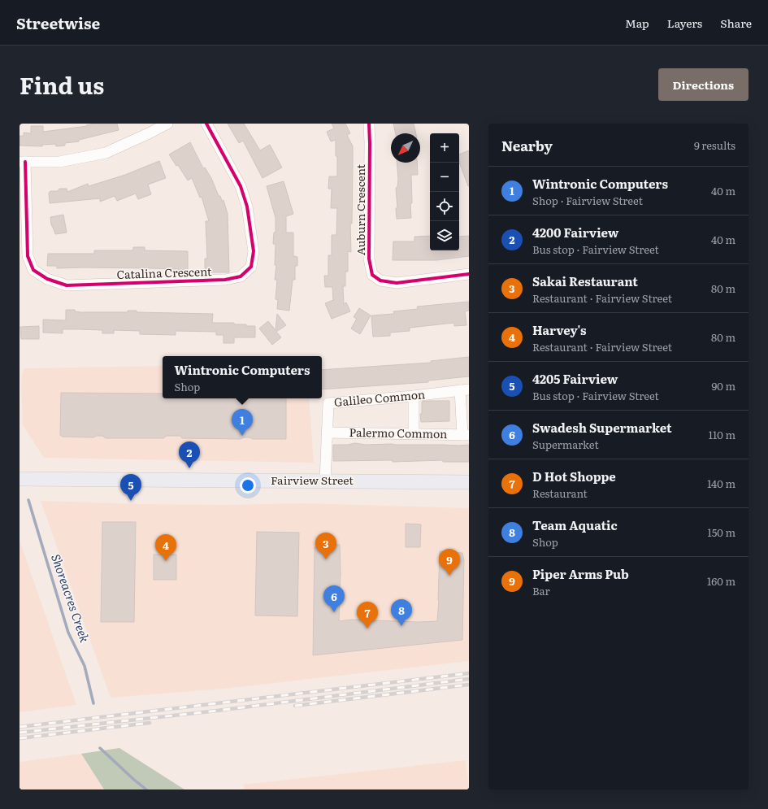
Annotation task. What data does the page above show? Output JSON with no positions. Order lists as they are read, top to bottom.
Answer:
{
  "streets": {
    "main road": ["Fairview Street"],
    "street": [
      "Auburn Crescent",
      "Catalina Crescent",
      "Galileo Common",
      "Palermo Common"
    ]
  },
  "crossings": [
    ["Galileo Common", "Palermo Common"],
    ["Galileo Common", "Fairview Street"]
  ],
  "water": ["Shoreacres Creek"],
  "north": "bottom left",
  "page": {
    "header": "Streetwise",
    "nav": ["Map", "Layers", "Share"],
    "title": "Find us",
    "buttons": "Directions",
    "heading": ["Nearby", "9 results"],
    "map_buttons": ["+", "−"],
    "list": [
      {
        "mark": "1",
        "name": "Wintronic Computers",
        "note": "Shop · Fairview Street",
        "value": "40 m"
      },
      {
        "mark": "2",
        "name": "4200 Fairview",
        "note": "Bus stop · Fairview Street",
        "value": "40 m"
      },
      {
        "mark": "3",
        "name": "Sakai Restaurant",
        "note": "Restaurant · Fairview Street",
        "value": "80 m"
      },
      {
        "mark": "4",
        "name": "Harvey's",
        "note": "Restaurant · Fairview Street",
        "value": "80 m"
      },
      {
        "mark": "5",
        "name": "4205 Fairview",
        "note": "Bus stop · Fairview Street",
        "value": "90 m"
      },
      {
        "mark": "6",
        "name": "Swadesh Supermarket",
        "note": "Supermarket",
        "value": "110 m"
      },
      {
        "mark": "7",
        "name": "D Hot Shoppe",
        "note": "Restaurant",
        "value": "140 m"
      },
      {
        "mark": "8",
        "name": "Team Aquatic",
        "note": "Shop",
        "value": "150 m"
      },
      {
        "mark": "9",
        "name": "Piper Arms Pub",
        "note": "Bar",
        "value": "160 m"
      }
    ],
    "popup": ["Wintronic Computers", "Shop"],
    "pins": [
      "1",
      "2",
      "5",
      "3",
      "4",
      "9",
      "6",
      "8",
      "7"
    ]
  }
}
